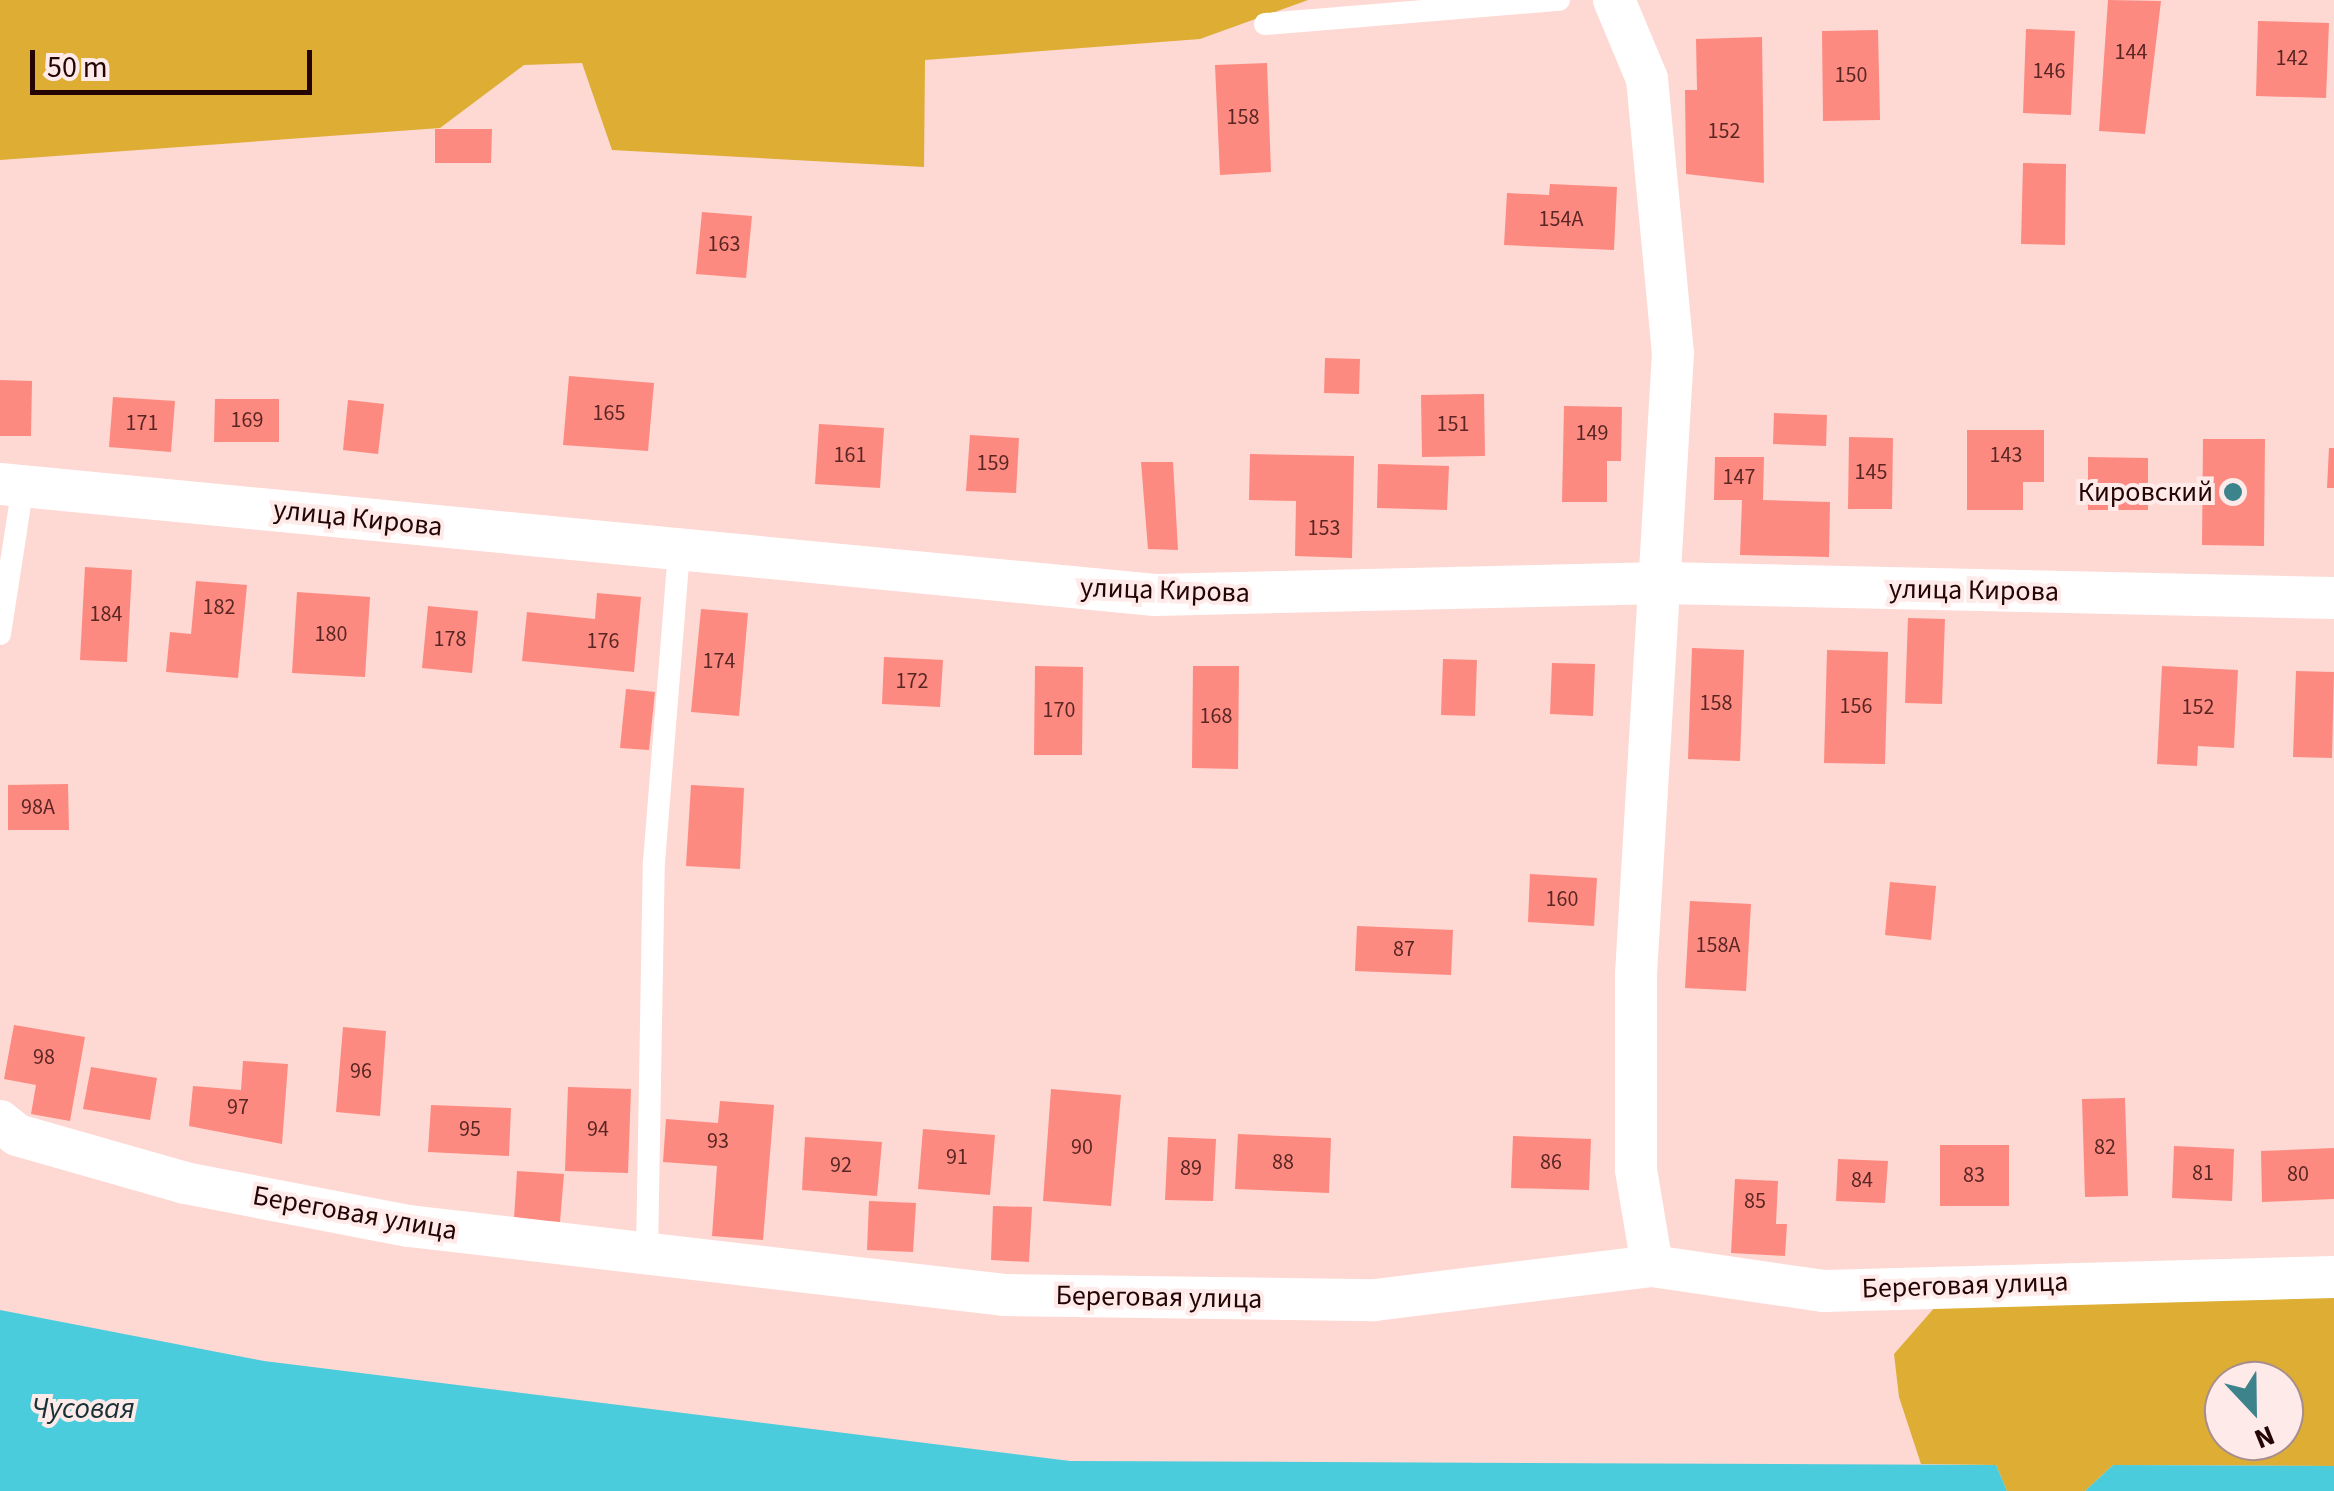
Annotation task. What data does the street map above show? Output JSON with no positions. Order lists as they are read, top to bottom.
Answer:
{
  "streets": {
    "street": ["улица Кирова", "Береговая улица"]
  },
  "water": ["Чусовая"],
  "places": ["Кировский"],
  "house_numbers": [
    "144",
    "142",
    "146",
    "150",
    "158",
    "152",
    "154А",
    "163",
    "165",
    "169",
    "171",
    "151",
    "149",
    "161",
    "143",
    "159",
    "145",
    "147",
    "153",
    "182",
    "184",
    "180",
    "178",
    "176",
    "174",
    "172",
    "158",
    "156",
    "152",
    "170",
    "168",
    "98А",
    "160",
    "158А",
    "87",
    "98",
    "96",
    "97",
    "95",
    "94",
    "93",
    "90",
    "82",
    "91",
    "88",
    "86",
    "92",
    "89",
    "81",
    "80",
    "83",
    "84",
    "85"
  ],
  "scale_bar": "50 m",
  "north": "bottom"
}
